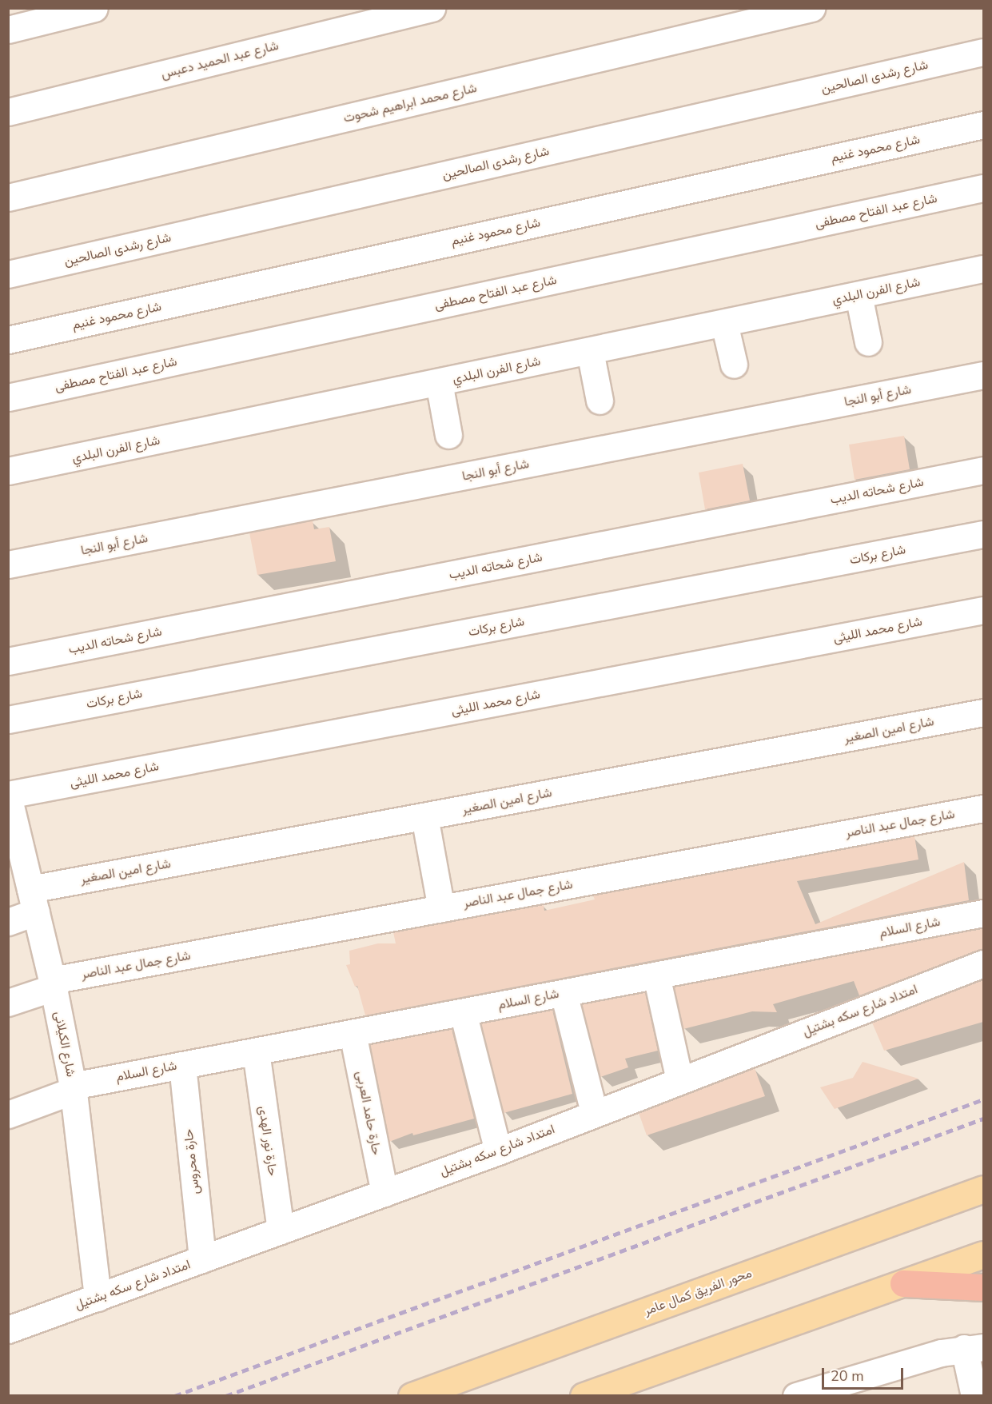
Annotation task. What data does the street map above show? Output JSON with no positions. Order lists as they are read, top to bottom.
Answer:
{
  "streets": {
    "main road": ["محور الفريق كمال عامر"],
    "street": [
      "شارع عبد الحميد دعبس",
      "شارع رشدى الصالحين",
      "شارع محمد ابراهيم شحوت",
      "شارع محمود غنيم",
      "شارع عبد الفتاح مصطفى",
      "شارع الفرن البلدي",
      "شارع أبو النجا",
      "شارع شحاته الديب",
      "شارع بركات",
      "شارع محمد الليثى",
      "شارع امين الصغير",
      "شارع جمال عبد الناصر",
      "شارع السلام",
      "امتداد شارع سكه بشتيل",
      "شارع الكيلانى",
      "حارة حامد العربى",
      "حارة نور الهدى",
      "حارة محروس"
    ]
  },
  "crossings": [
    ["شارع محمد الليثى", "شارع الكيلانى"],
    ["شارع امين الصغير", "شارع الكيلانى"],
    ["شارع جمال عبد الناصر", "شارع الكيلانى"],
    ["شارع السلام", "شارع الكيلانى"],
    ["شارع السلام", "حارة حامد العربى"],
    ["شارع السلام", "حارة نور الهدى"],
    ["شارع السلام", "حارة محروس"],
    ["امتداد شارع سكه بشتيل", "شارع الكيلانى"],
    ["امتداد شارع سكه بشتيل", "حارة حامد العربى"],
    ["امتداد شارع سكه بشتيل", "حارة نور الهدى"],
    ["امتداد شارع سكه بشتيل", "حارة محروس"]
  ],
  "scale_bar": "20 m"
}
